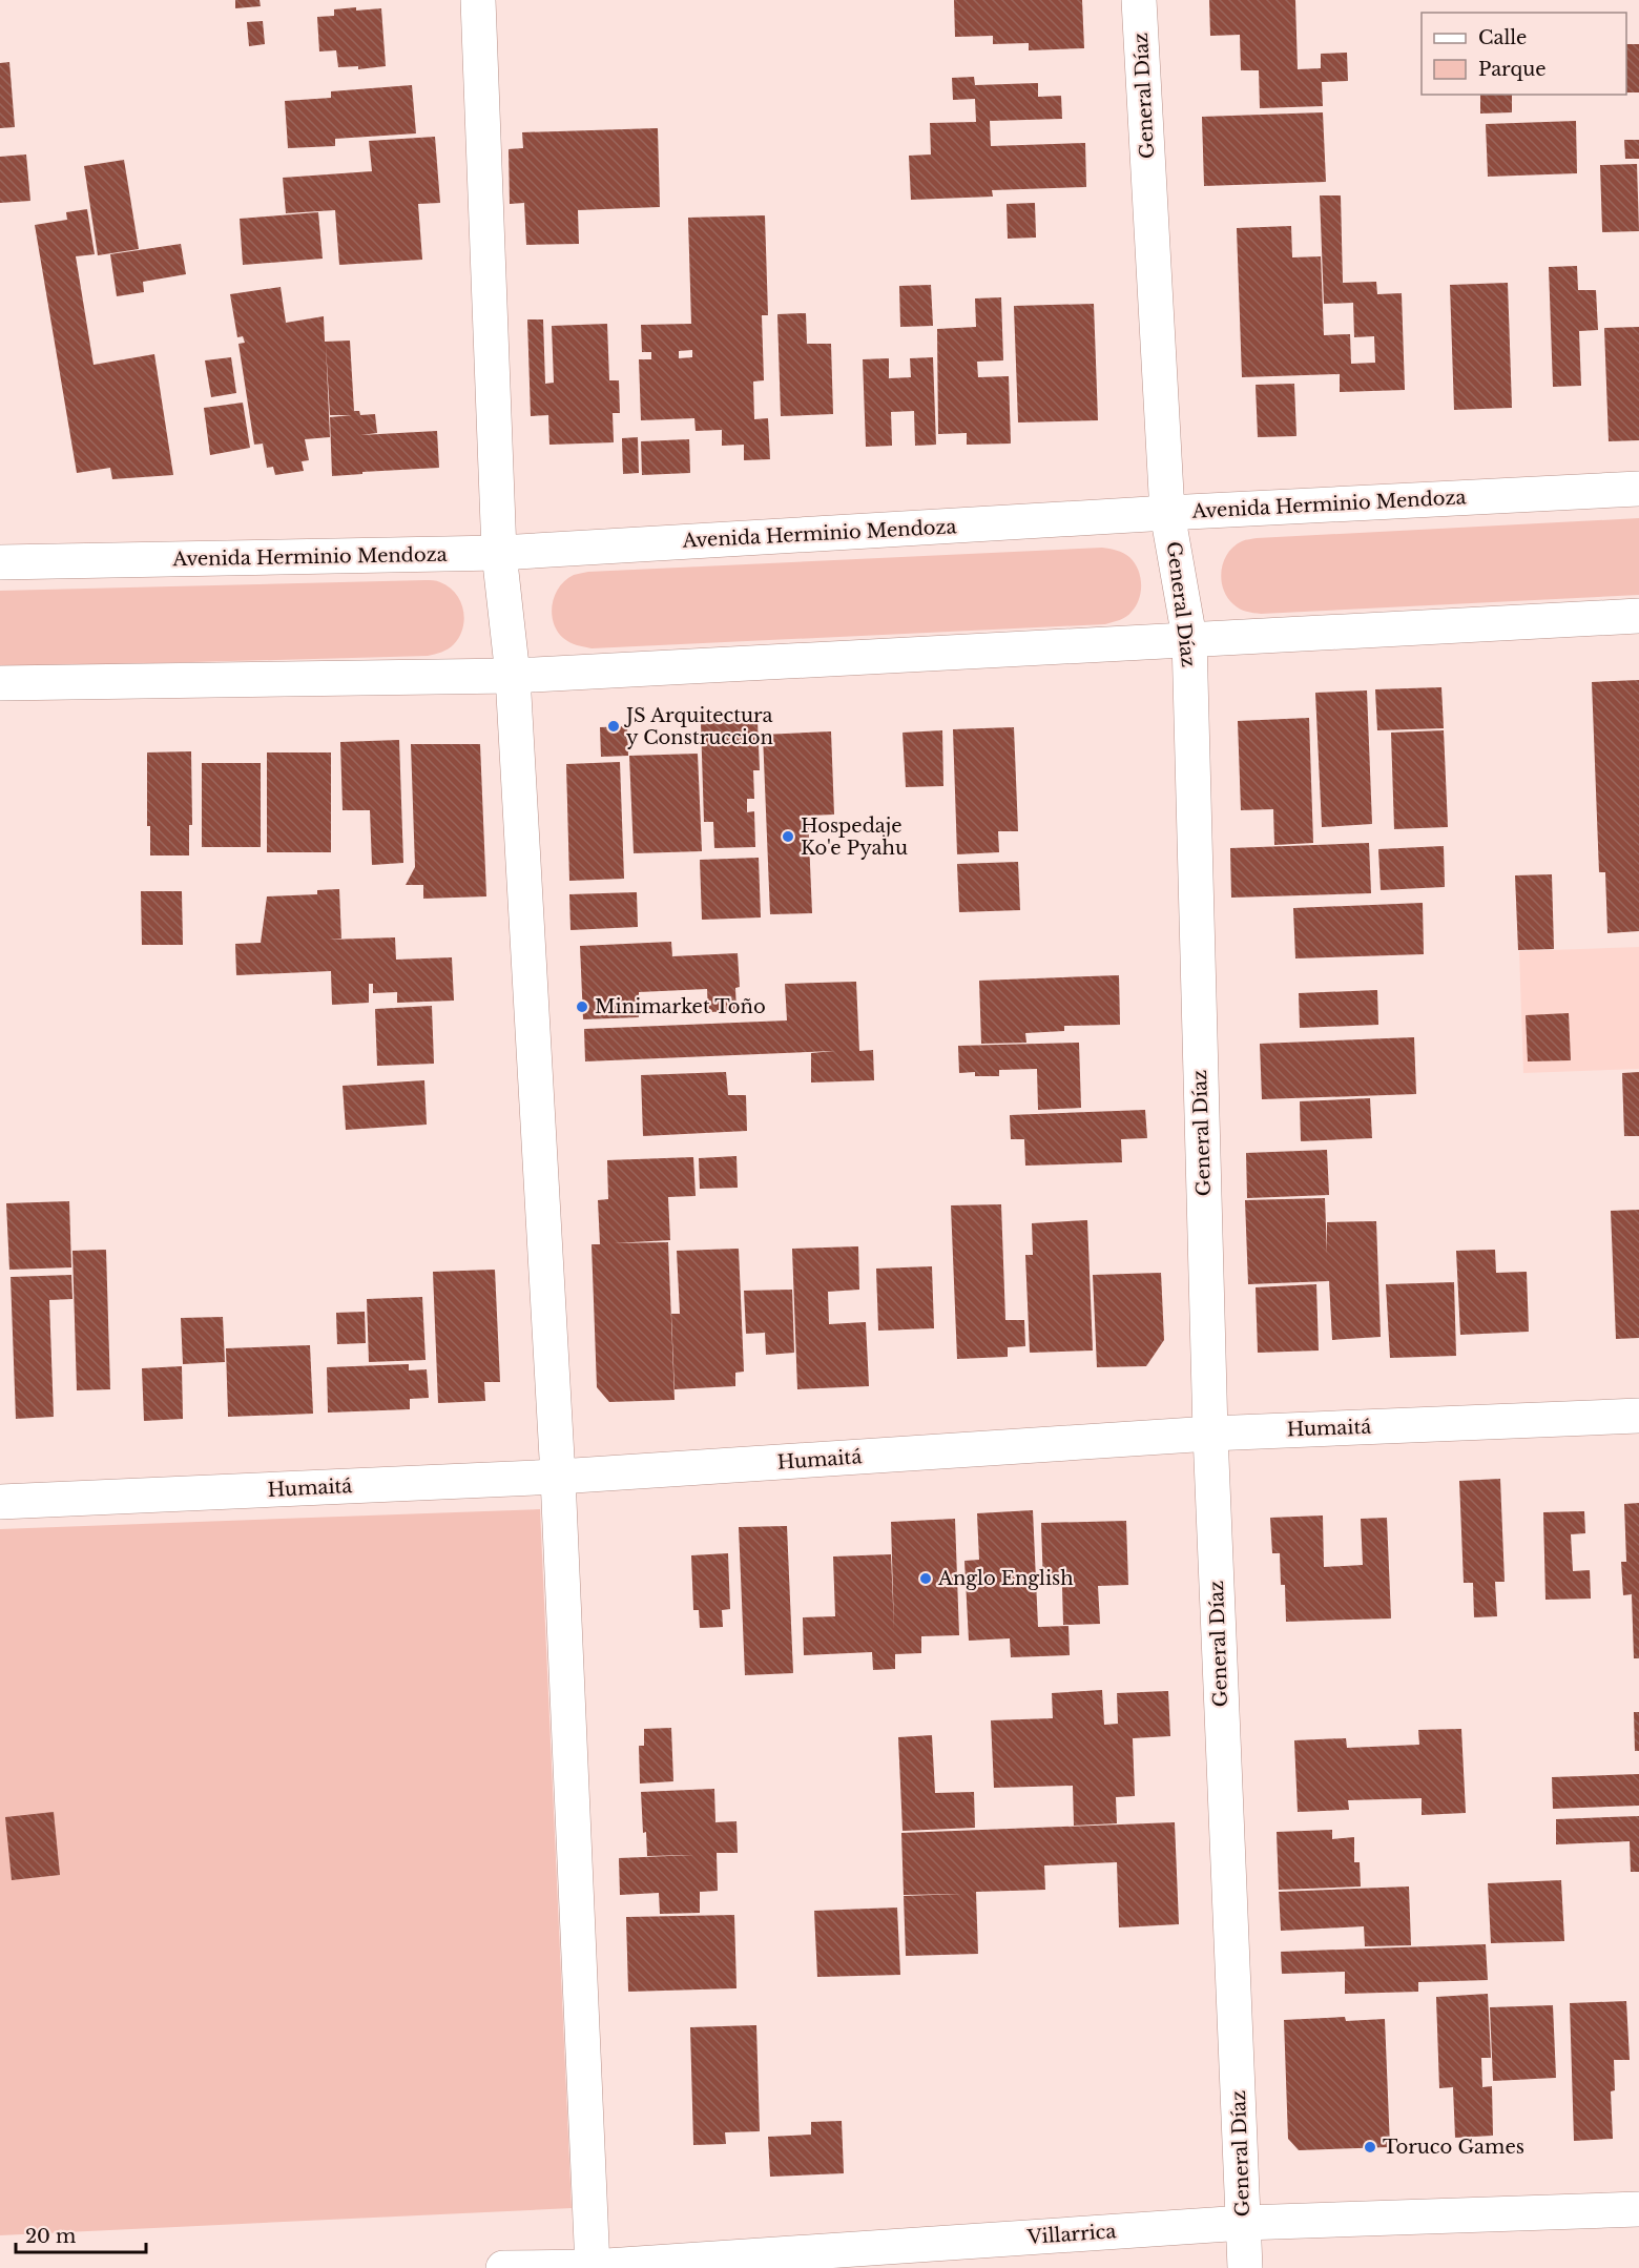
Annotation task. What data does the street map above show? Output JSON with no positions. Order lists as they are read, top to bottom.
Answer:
{
  "streets": {
    "street": [
      "General Díaz",
      "Avenida Herminio Mendoza",
      "Humaitá",
      "Villarrica"
    ]
  },
  "crossings": [
    ["General Díaz", "Avenida Herminio Mendoza"],
    ["General Díaz", "Humaitá"],
    ["General Díaz", "Villarrica"]
  ],
  "places": [
    "JS Arquitectura y Construccion",
    "Hospedaje Ko'e Pyahu",
    "Minimarket Toño",
    "Anglo English",
    "Toruco Games"
  ],
  "legend": ["Calle", "Parque"],
  "scale_bar": "20 m"
}
